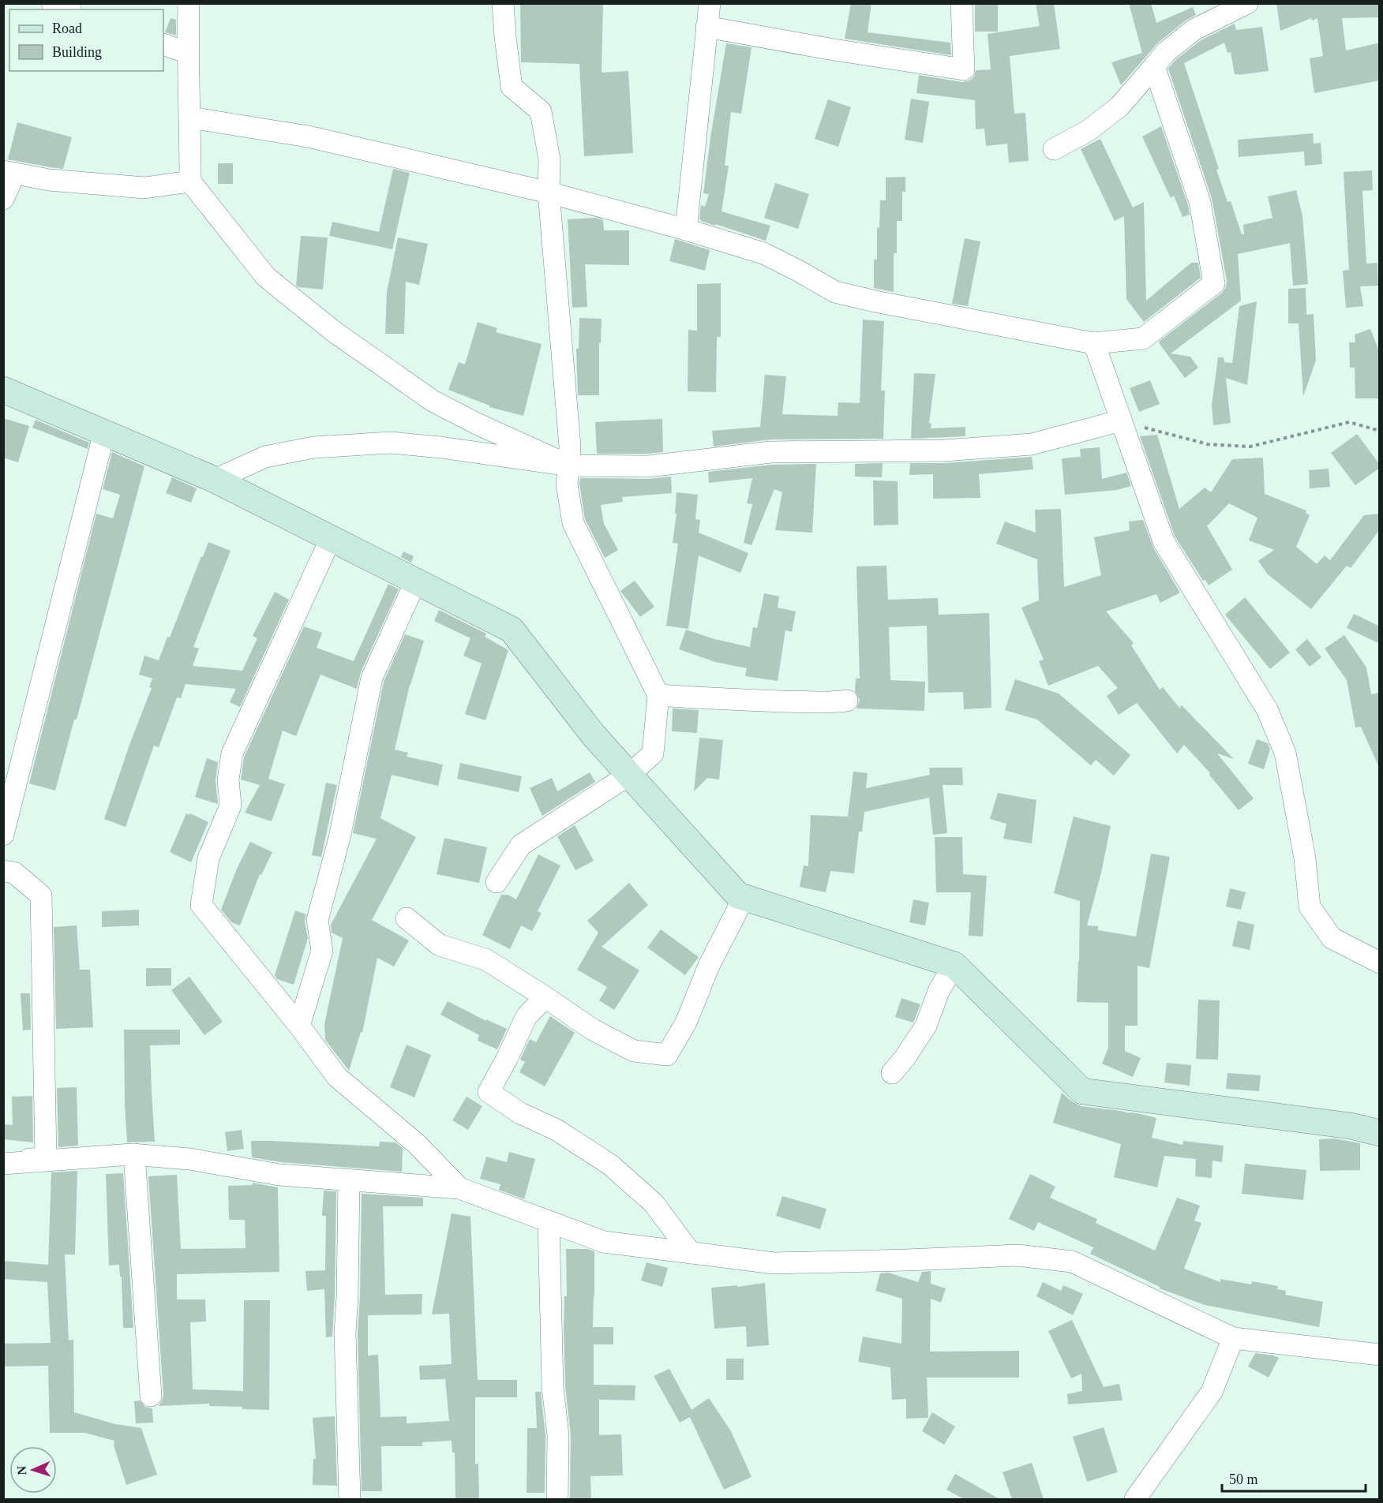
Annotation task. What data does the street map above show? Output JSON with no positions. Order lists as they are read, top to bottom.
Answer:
{
  "legend": ["Road", "Building"],
  "scale_bar": "50 m",
  "north": "left"
}
